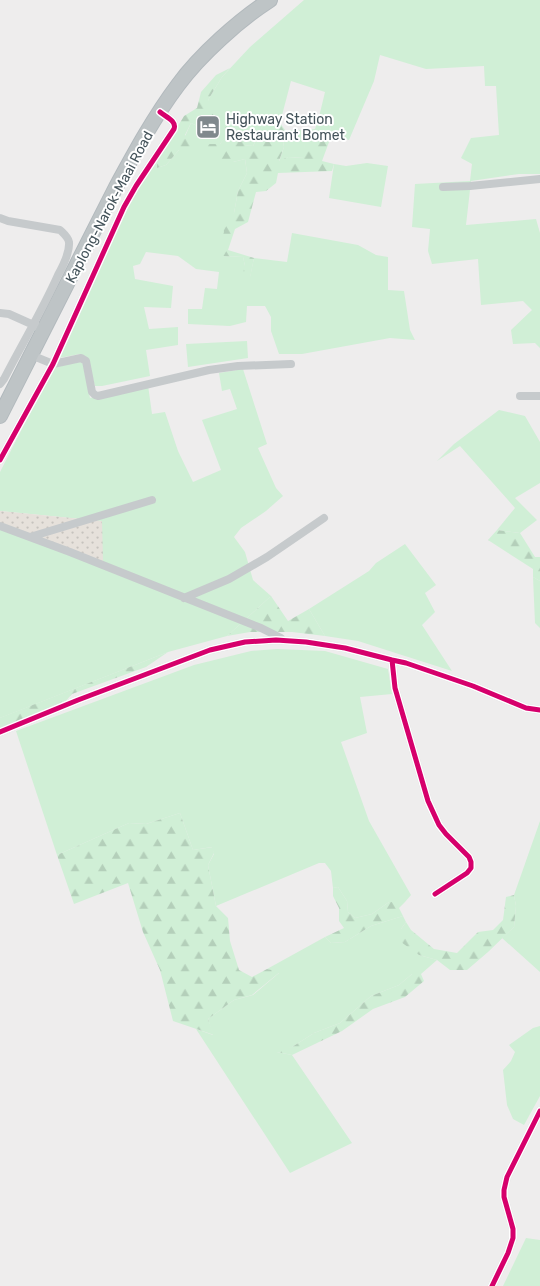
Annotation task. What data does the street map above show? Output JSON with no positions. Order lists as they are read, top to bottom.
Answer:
{
  "streets": {
    "highway": ["Kaplong-Narok-Maai Road"]
  },
  "places": {
    "hotel": ["Highway Station Restaurant Bomet"]
  }
}
